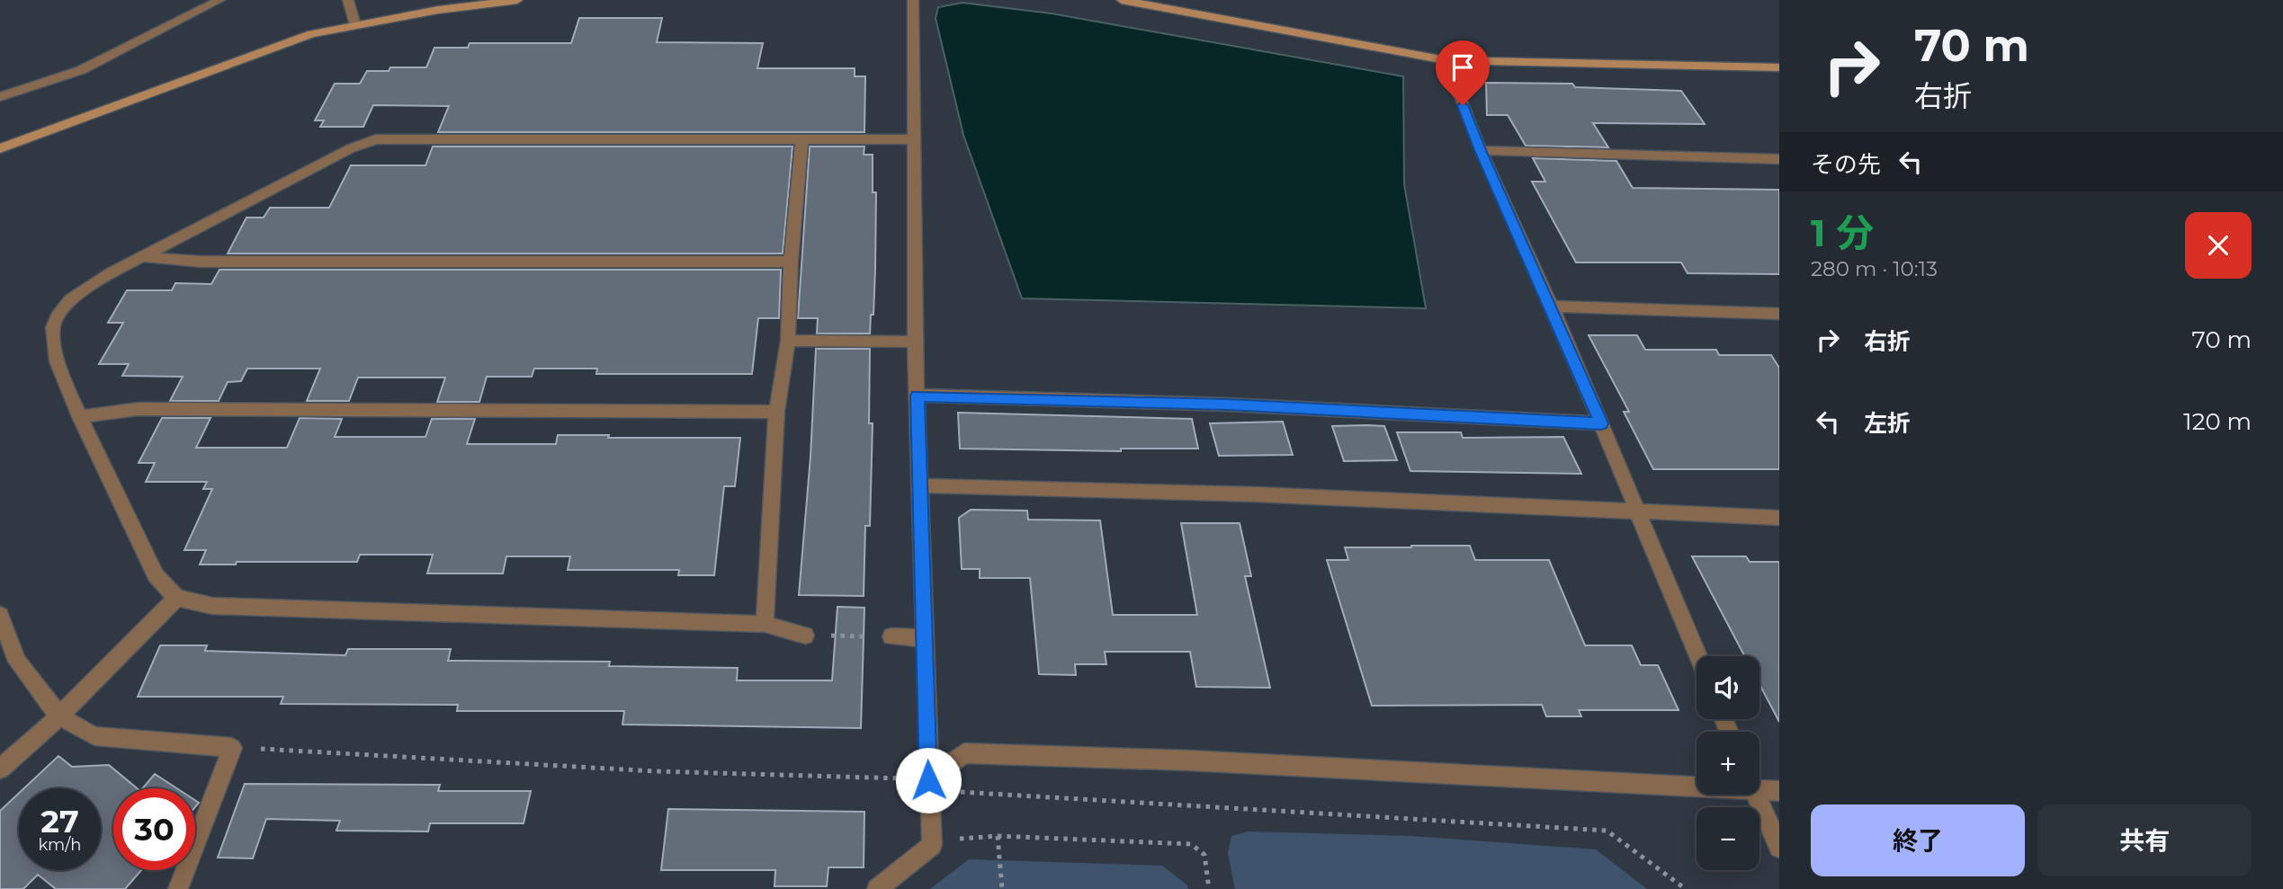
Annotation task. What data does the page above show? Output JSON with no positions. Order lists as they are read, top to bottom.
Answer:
{
  "page": {
    "turn": ["70 m", "右折"],
    "then": "その先",
    "heading": ["1 分", "280 m · 10:13"],
    "list": [
      {
        "name": "右折",
        "value": "70 m"
      },
      {
        "name": "左折",
        "value": "120 m"
      }
    ],
    "map_buttons": ["+", "−"],
    "speed": "27 km/h",
    "limit": "30",
    "buttons": ["終了", "共有"]
  }
}
